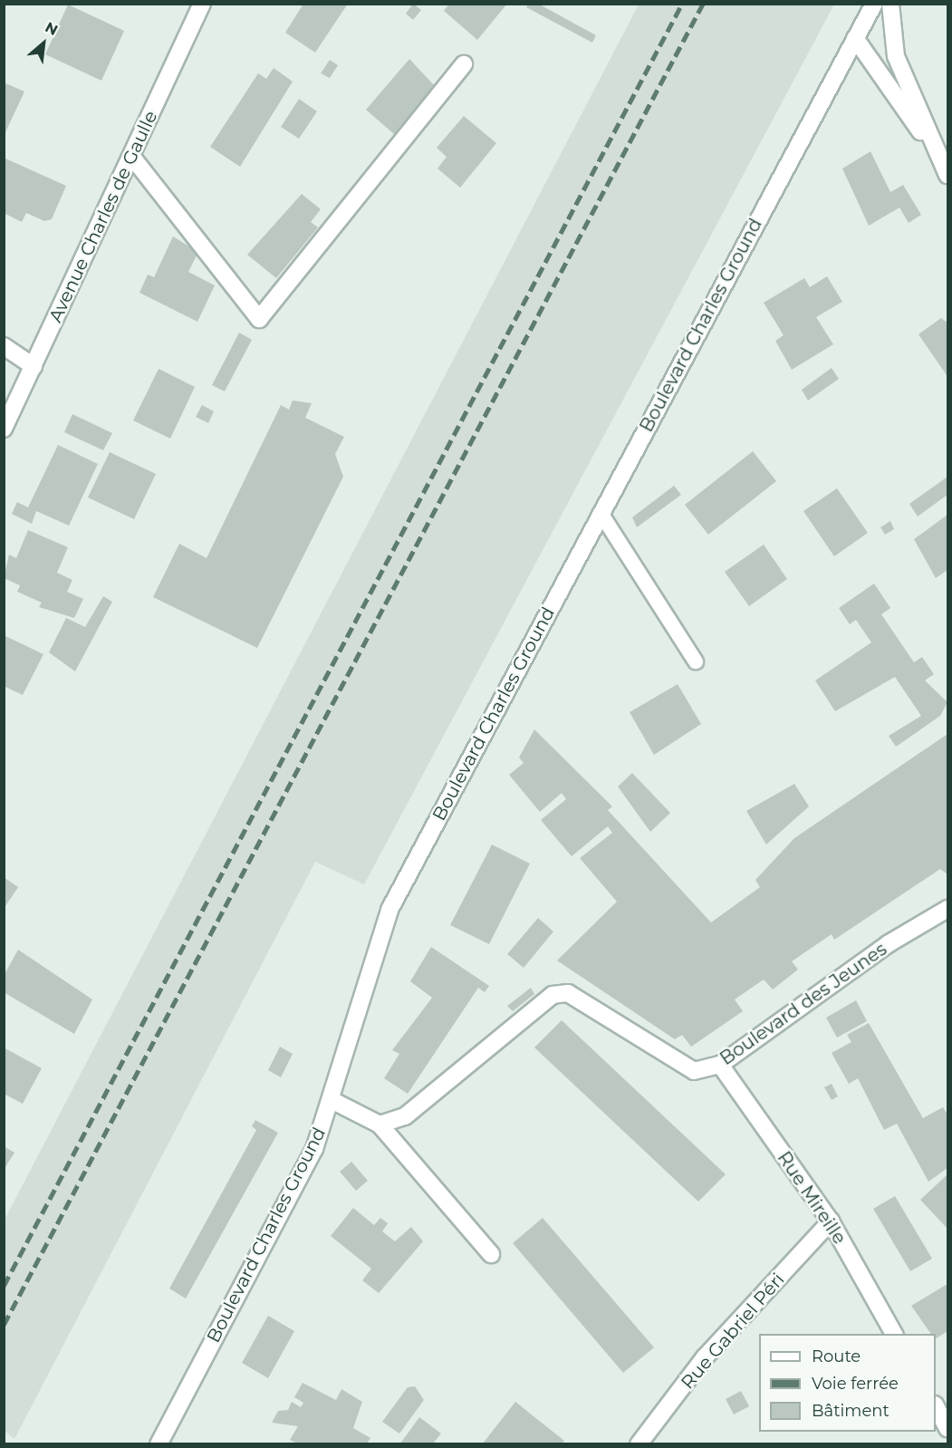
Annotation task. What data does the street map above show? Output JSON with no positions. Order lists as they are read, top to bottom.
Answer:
{
  "streets": {
    "street": [
      "Avenue Charles de Gaulle",
      "Boulevard Charles Ground",
      "Boulevard des Jeunes",
      "Rue Mireille",
      "Rue Gabriel Péri"
    ]
  },
  "crossings": [
    ["Boulevard des Jeunes", "Rue Mireille"],
    ["Rue Mireille", "Rue Gabriel Péri"]
  ],
  "legend": ["Route", "Voie ferrée", "Bâtiment"],
  "north": "top right"
}
